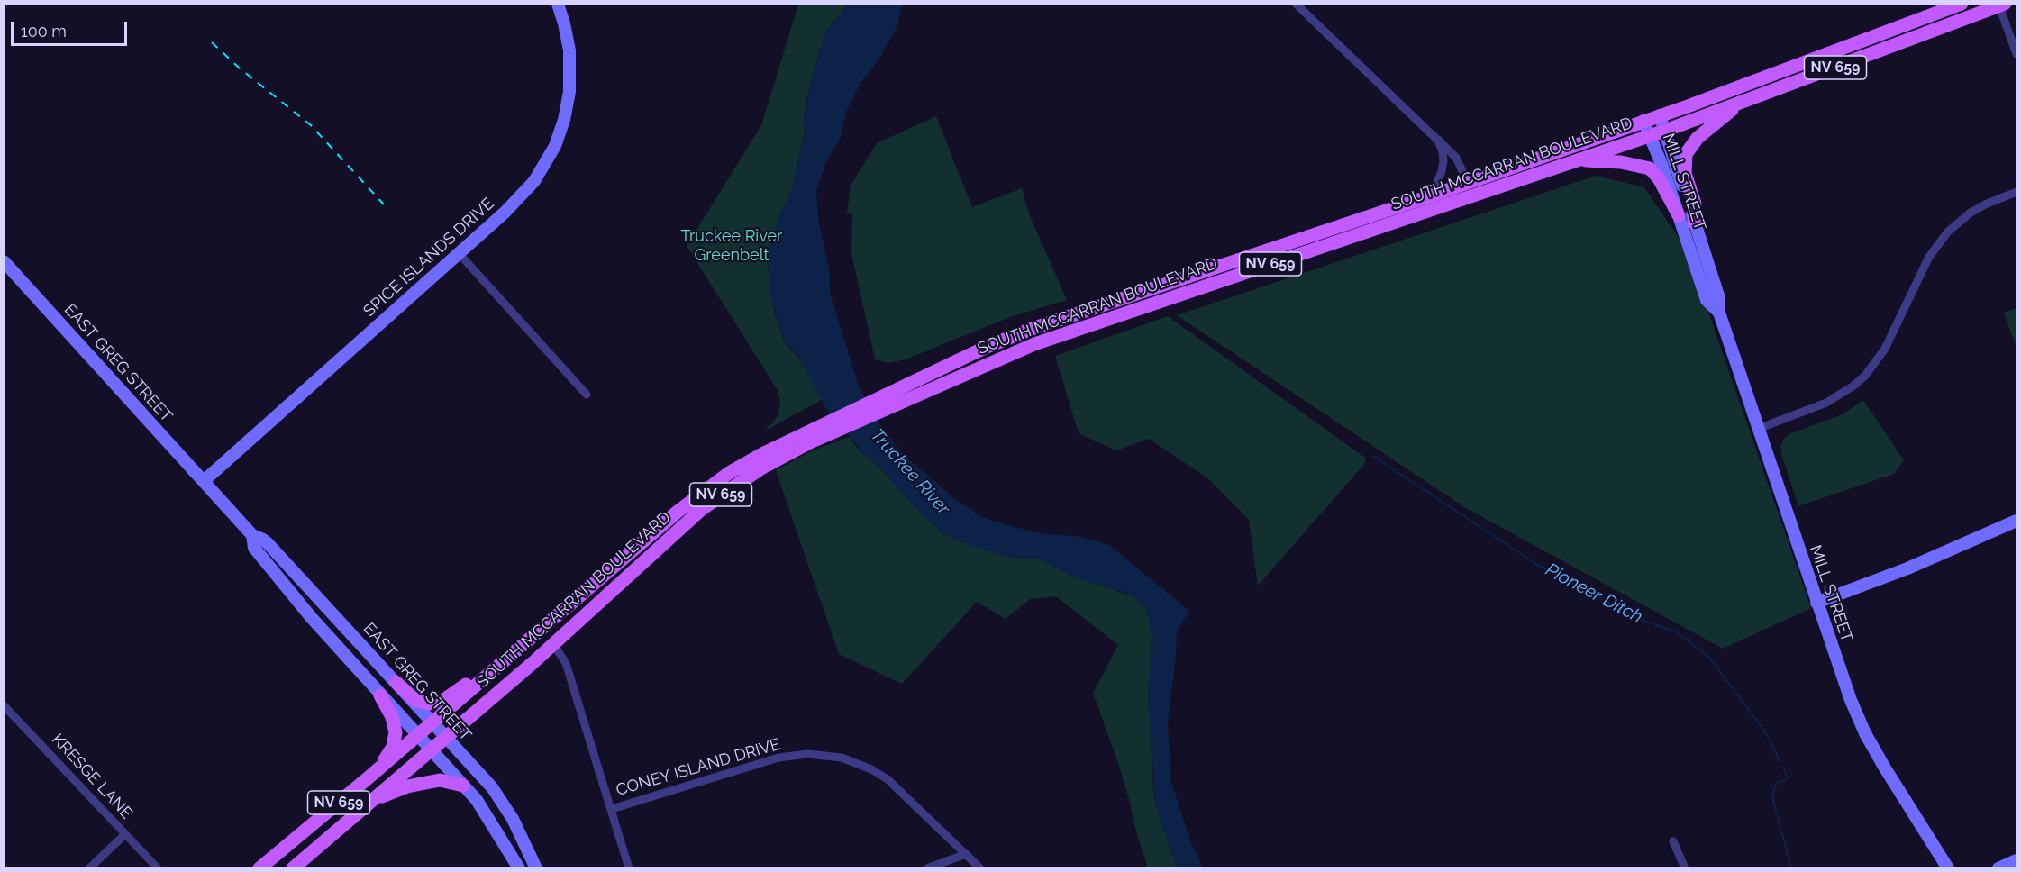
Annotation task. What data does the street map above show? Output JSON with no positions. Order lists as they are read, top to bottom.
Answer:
{
  "streets": {
    "main road": [
      "NV 659",
      "SOUTH MCCARRAN BOULEVARD",
      "MILL STREET",
      "SPICE ISLANDS DRIVE",
      "EAST GREG STREET"
    ],
    "street": ["CONEY ISLAND DRIVE", "KRESGE LANE"]
  },
  "crossings": [
    ["SOUTH MCCARRAN BOULEVARD", "MILL STREET"],
    ["SOUTH MCCARRAN BOULEVARD", "EAST GREG STREET"],
    ["SPICE ISLANDS DRIVE", "EAST GREG STREET"]
  ],
  "water": ["Truckee River", "Pioneer Ditch"],
  "parks": ["Truckee River Greenbelt"],
  "scale_bar": "100 m"
}
